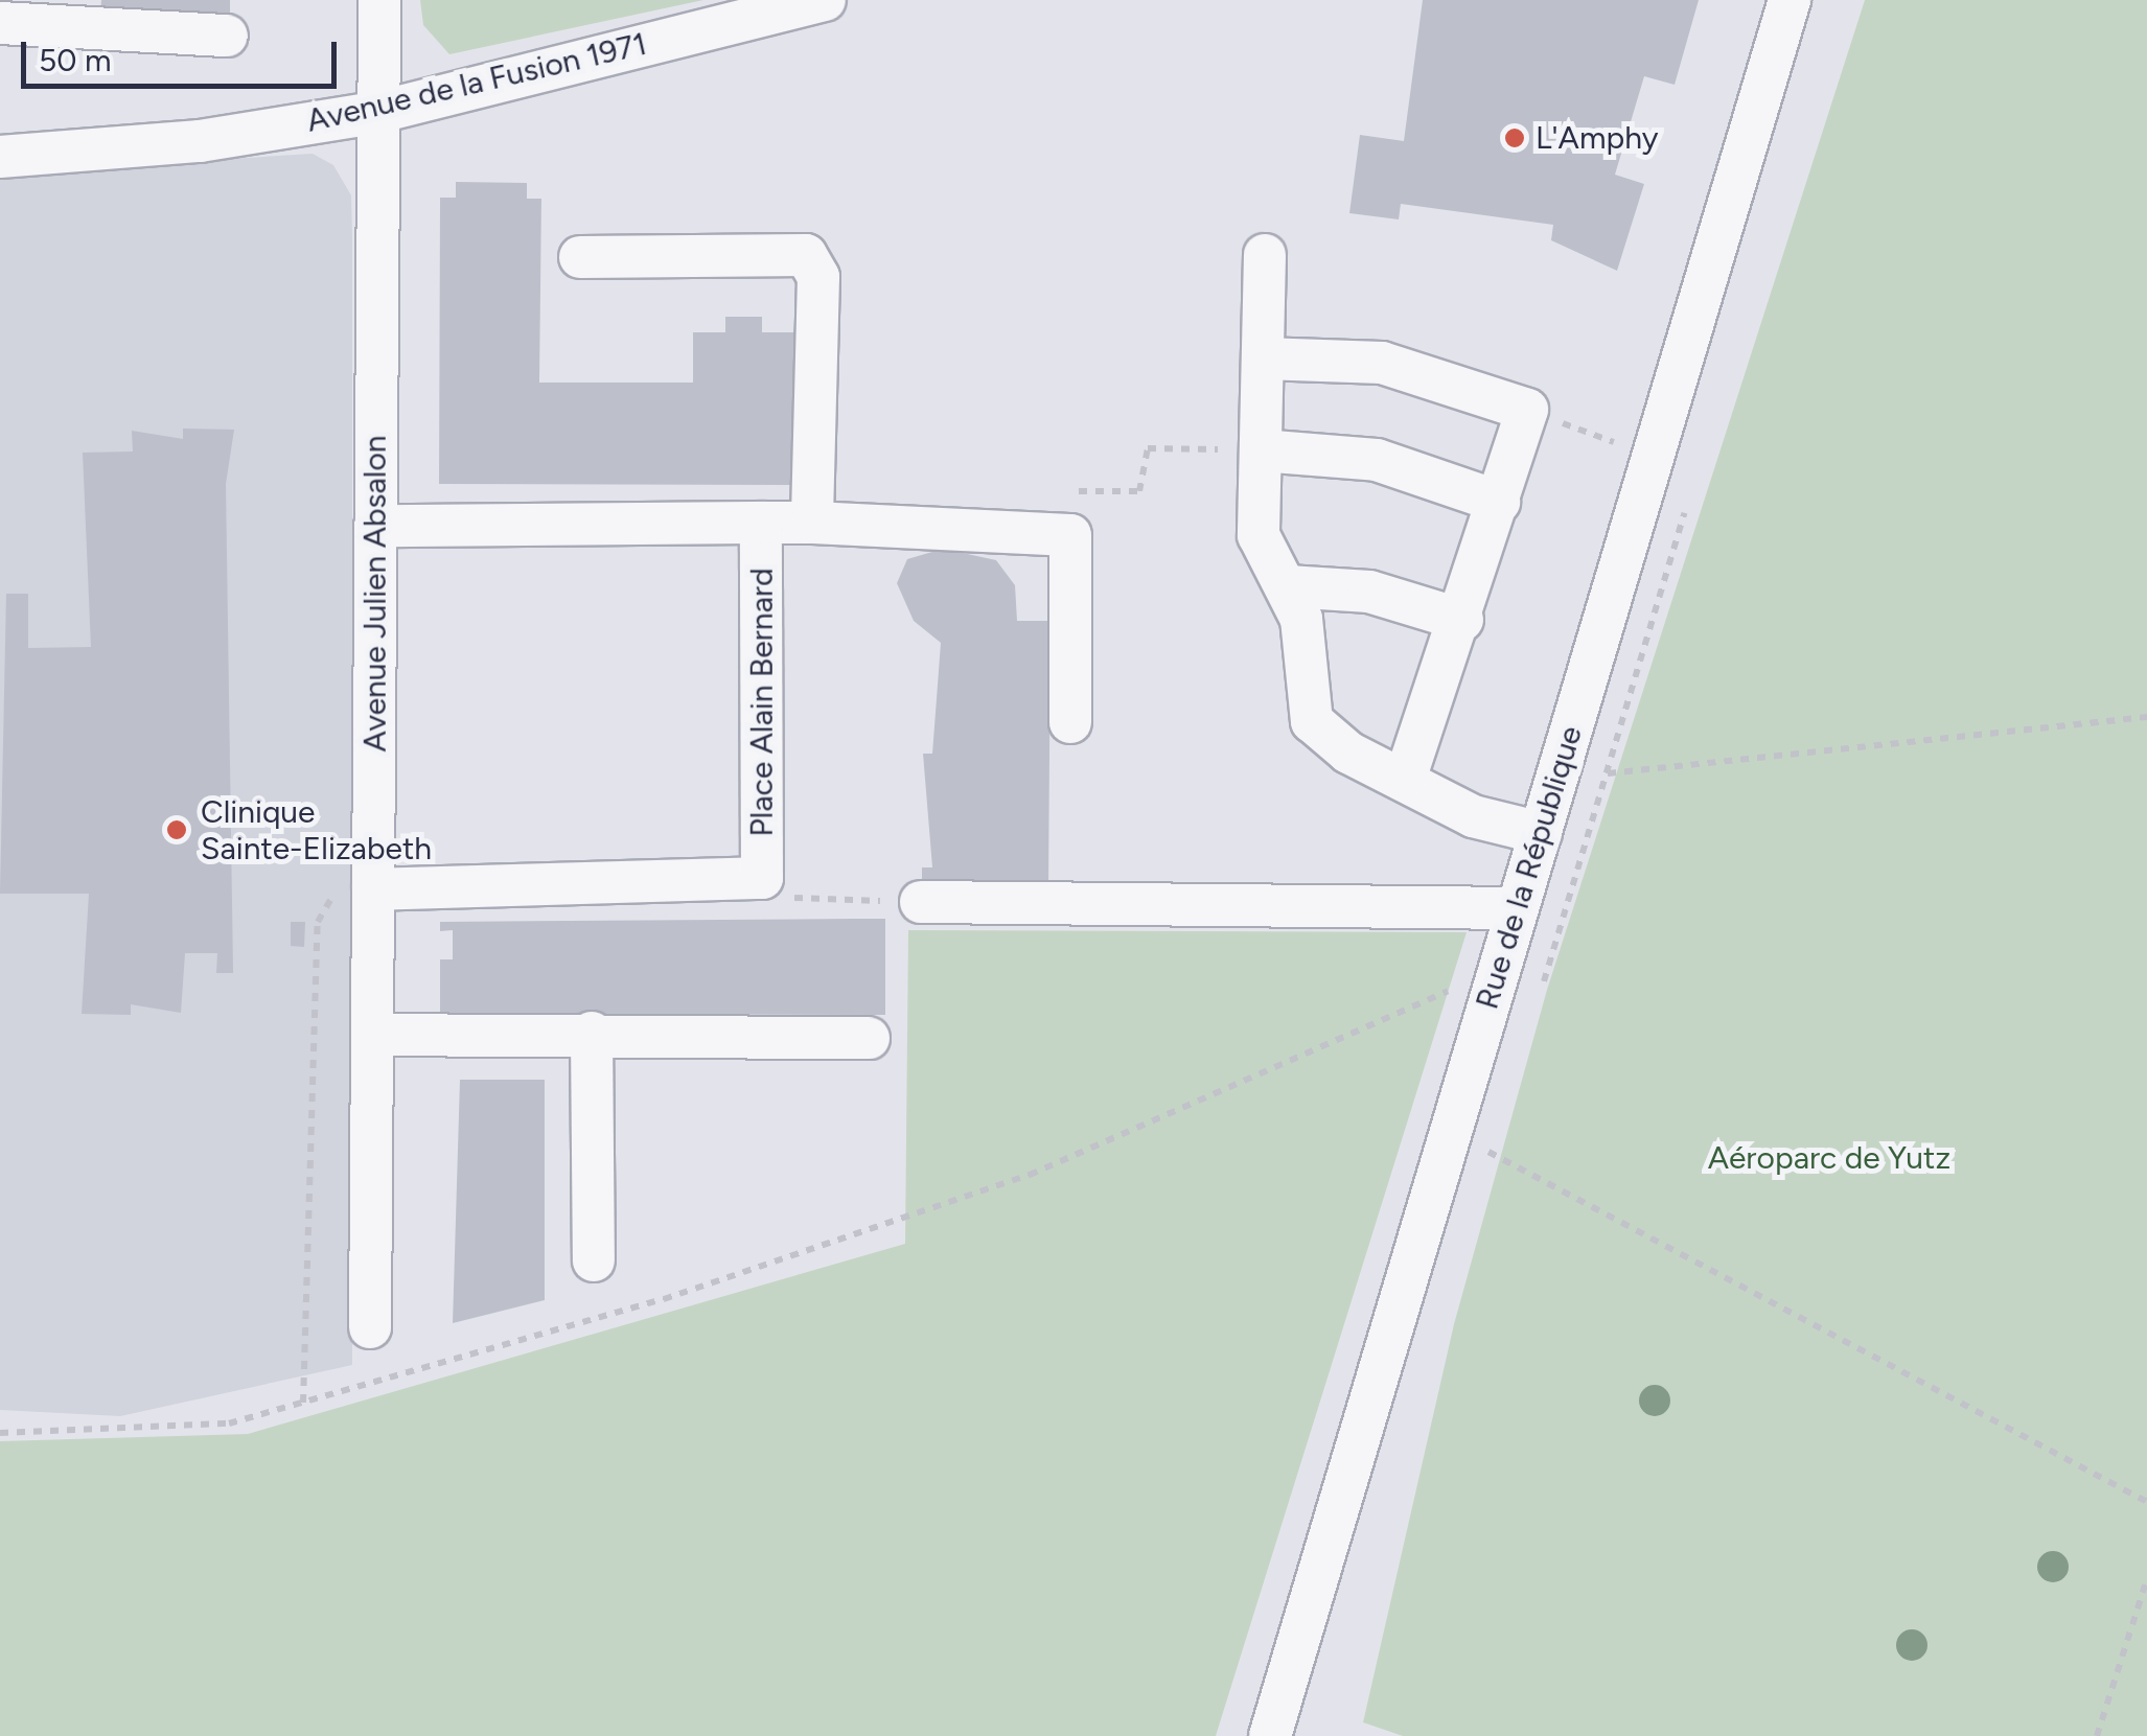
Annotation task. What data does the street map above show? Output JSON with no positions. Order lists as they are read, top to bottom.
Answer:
{
  "streets": {
    "street": [
      "Avenue de la Fusion 1971",
      "Avenue Julien Absalon",
      "Place Alain Bernard",
      "Rue de la République"
    ]
  },
  "crossings": [
    ["Avenue de la Fusion 1971", "Avenue Julien Absalon"],
    ["Avenue Julien Absalon", "Place Alain Bernard"]
  ],
  "parks": ["Aéroparc de Yutz"],
  "places": ["L'Amphy", "Clinique Sainte-Elizabeth"],
  "scale_bar": "50 m"
}
